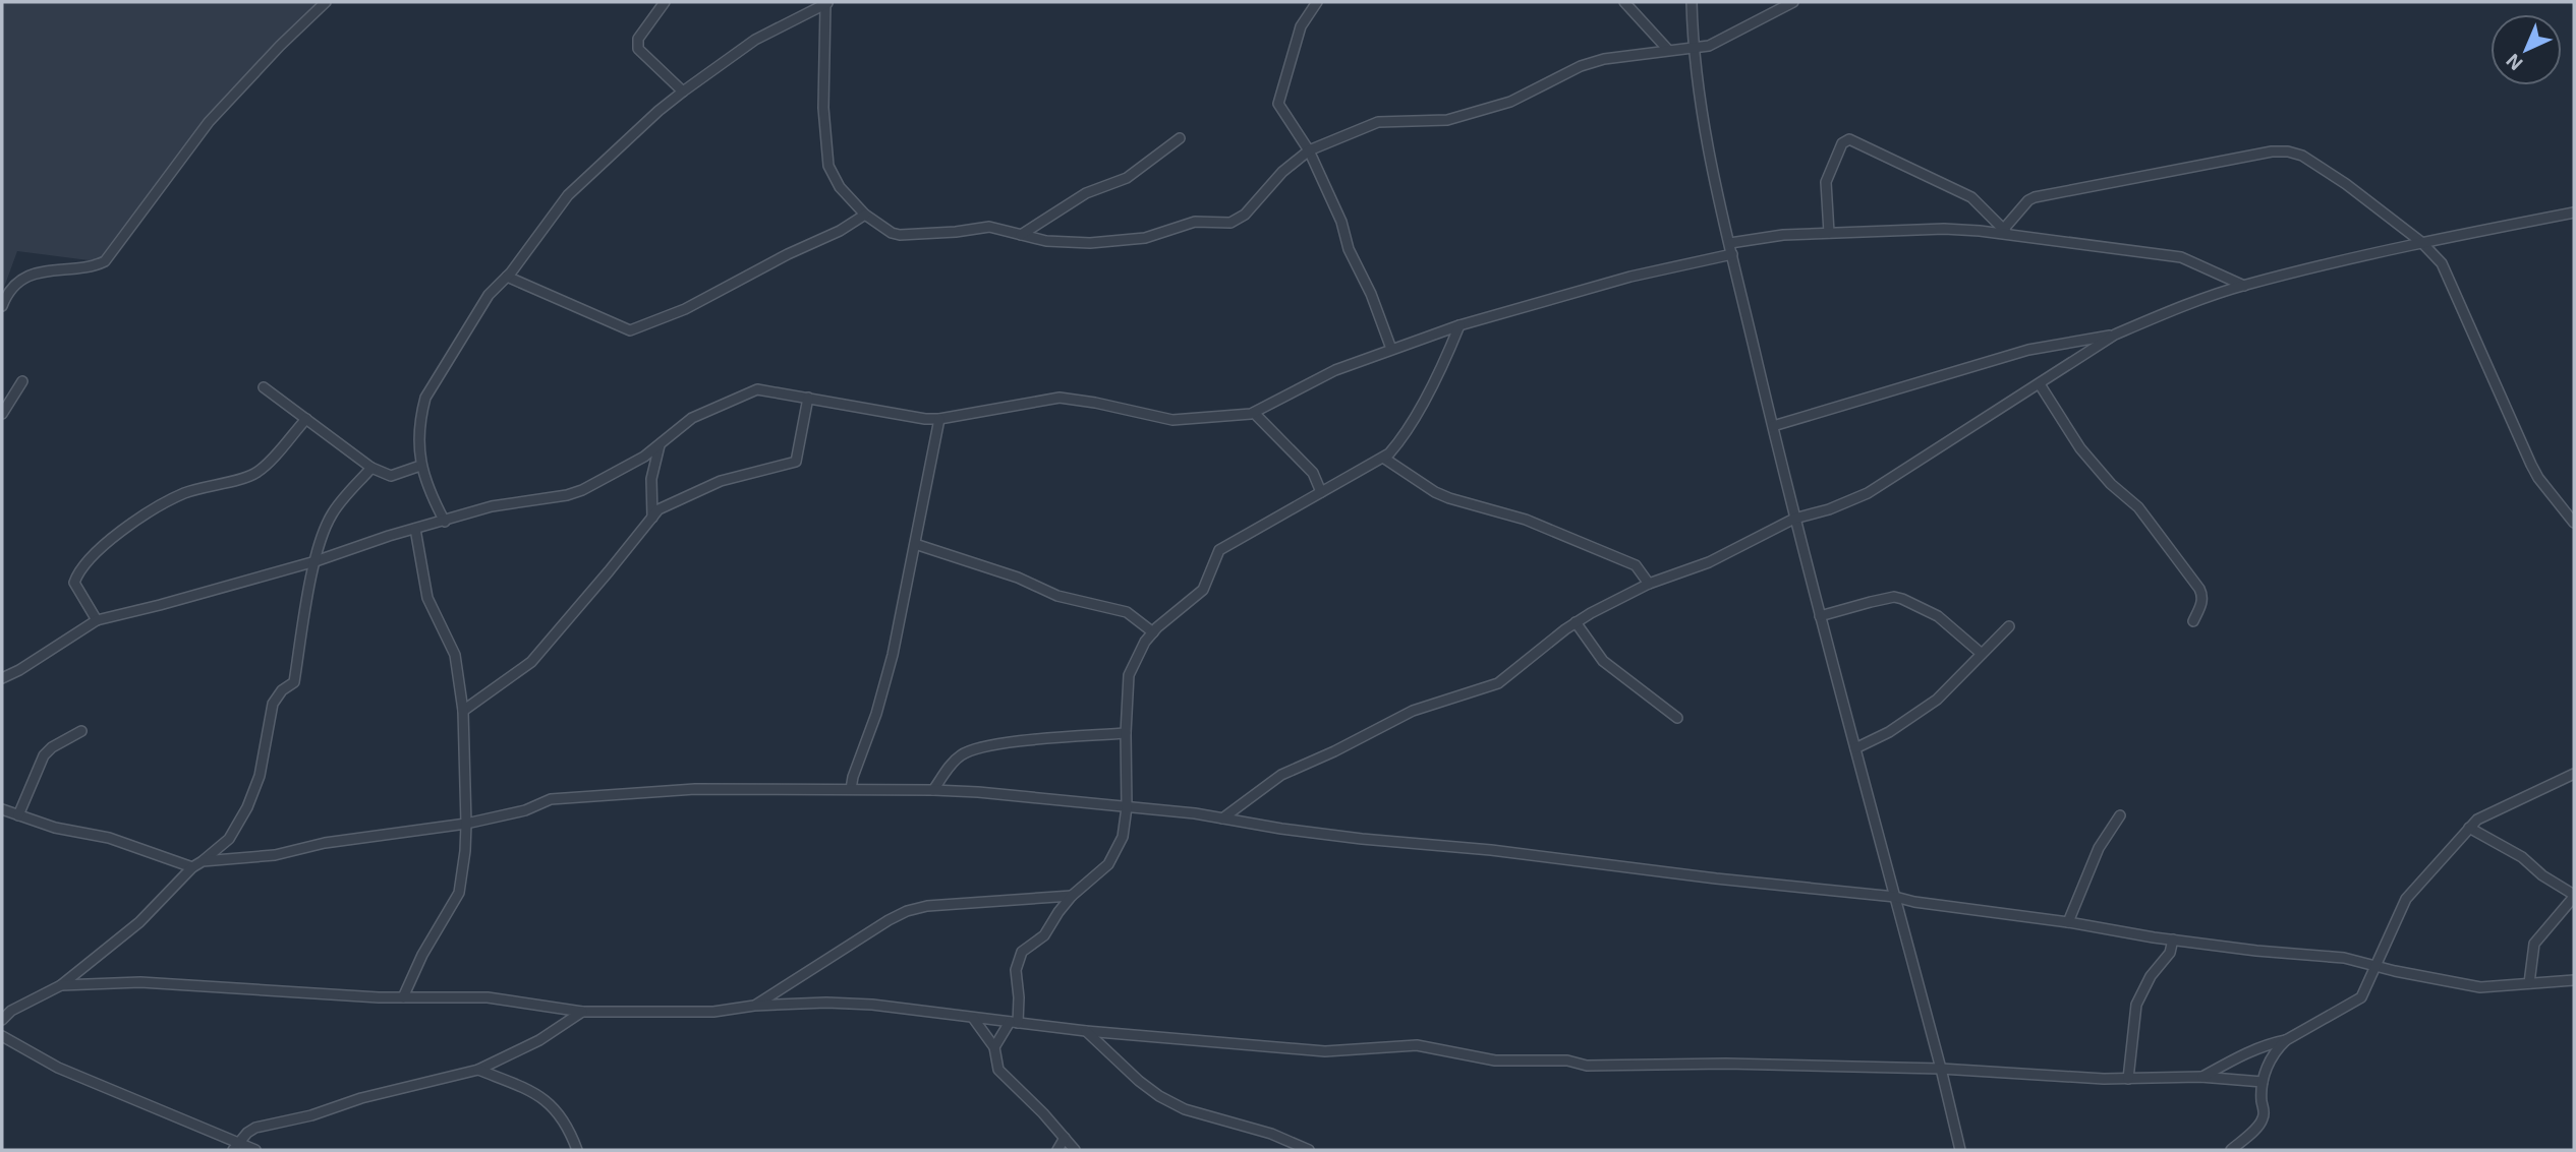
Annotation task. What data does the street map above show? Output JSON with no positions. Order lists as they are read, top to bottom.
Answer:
{
  "north": "bottom left"
}
